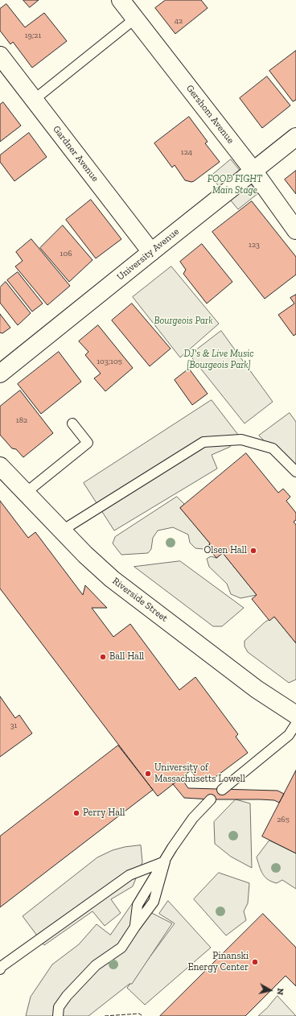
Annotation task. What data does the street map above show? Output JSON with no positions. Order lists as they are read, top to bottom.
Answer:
{
  "streets": {
    "main road": [
      "Gershom Avenue",
      "Gardner Avenue",
      "University Avenue",
      "Riverside Street"
    ]
  },
  "crossings": [
    ["Gershom Avenue", "University Avenue"],
    ["Gardner Avenue", "University Avenue"]
  ],
  "parks": ["FOOD FIGHT Main Stage", "Bourgeois Park", "DJ's & Live Music [Bourgeois Park]"],
  "places": [
    "Olsen Hall",
    "Ball Hall",
    "University of Massachusetts Lowell",
    "Perry Hall",
    "Pinanski Energy Center"
  ],
  "house_numbers": [
    "42",
    "19;21",
    "124",
    "123",
    "106",
    "103;105",
    "182",
    "31",
    "265"
  ],
  "north": "right"
}
